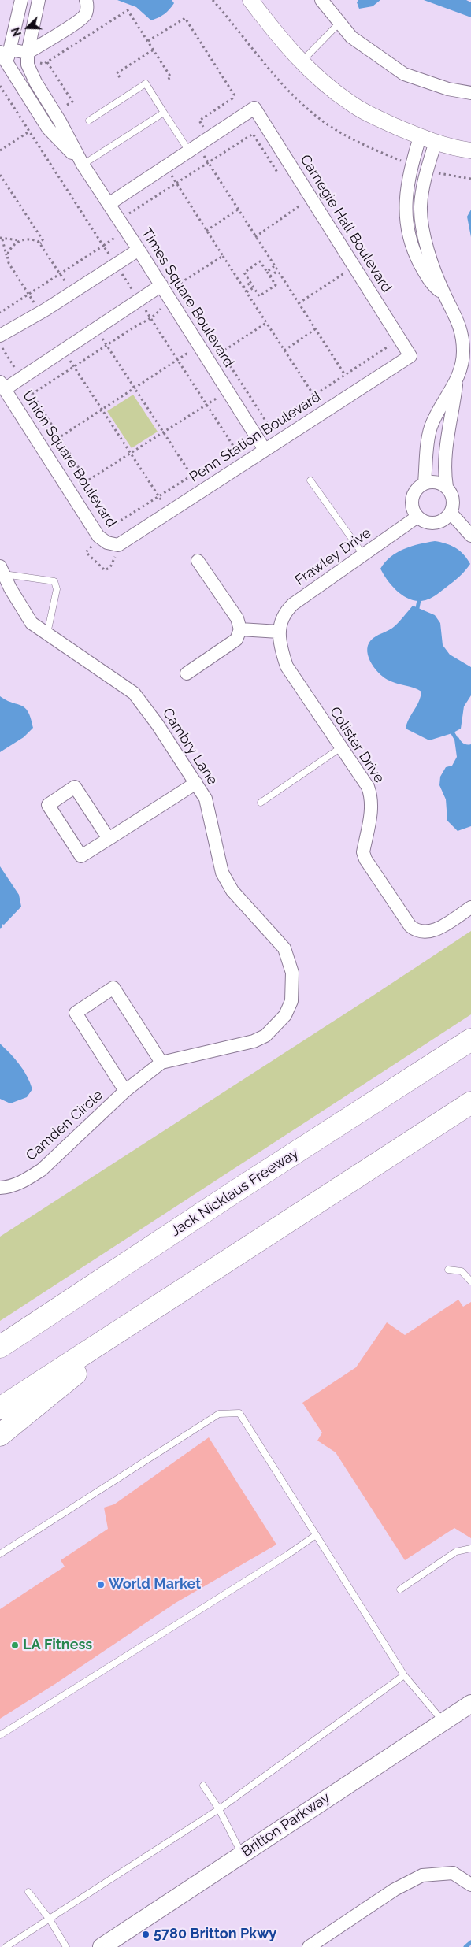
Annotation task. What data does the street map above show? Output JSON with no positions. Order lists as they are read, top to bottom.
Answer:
{
  "streets": {
    "highway": ["Jack Nicklaus Freeway"],
    "main road": ["Britton Parkway"],
    "street": [
      "Carnegie Hall Boulevard",
      "Times Square Boulevard",
      "Penn Station Boulevard",
      "Union Square Boulevard",
      "Frawley Drive",
      "Colister Drive",
      "Cambry Lane",
      "Camden Circle"
    ]
  },
  "crossings": [
    ["Carnegie Hall Boulevard", "Penn Station Boulevard"],
    ["Times Square Boulevard", "Penn Station Boulevard"],
    ["Penn Station Boulevard", "Union Square Boulevard"],
    ["Frawley Drive", "Colister Drive"],
    ["Cambry Lane", "Camden Circle"]
  ],
  "places": ["World Market", "LA Fitness", "5780 Britton Pkwy"],
  "north": "left"
}
